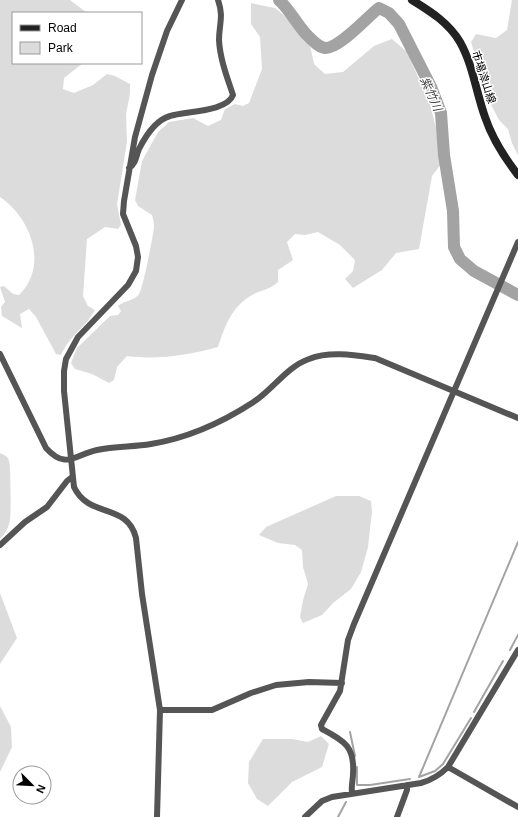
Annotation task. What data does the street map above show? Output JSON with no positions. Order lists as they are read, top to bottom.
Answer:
{
  "streets": {
    "main road": ["市場津山線"]
  },
  "water": ["紫竹川"],
  "legend": ["Road", "Park"],
  "north": "bottom right"
}
